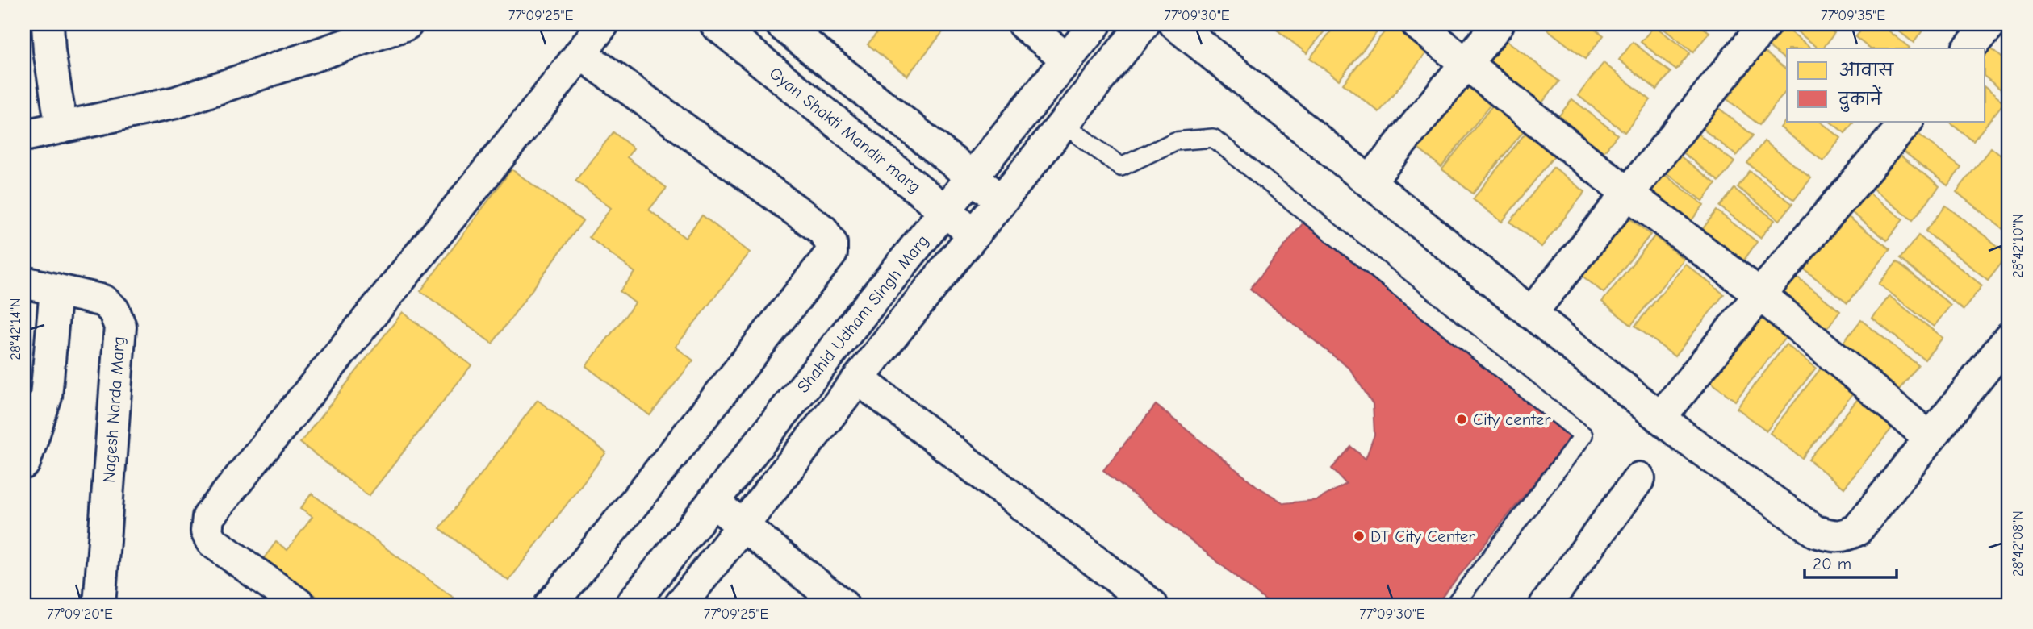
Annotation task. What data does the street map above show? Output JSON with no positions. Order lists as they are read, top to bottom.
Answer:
{
  "streets": {
    "street": ["Gyan Shakti Mandir marg", "Shahid Udham Singh Marg", "Nagesh Narda Marg"]
  },
  "crossings": [
    ["Gyan Shakti Mandir marg", "Shahid Udham Singh Marg"]
  ],
  "places": ["City center", "DT City Center"],
  "legend": ["आवास", "दुकानें"],
  "scale_bar": "20 m",
  "coordinates": [
    "77°09'25\"E",
    "77°09'30\"E",
    "77°09'35\"E",
    "28°42'10\"N",
    "28°42'14\"N",
    "28°42'08\"N",
    "77°09'20\"E"
  ]
}
